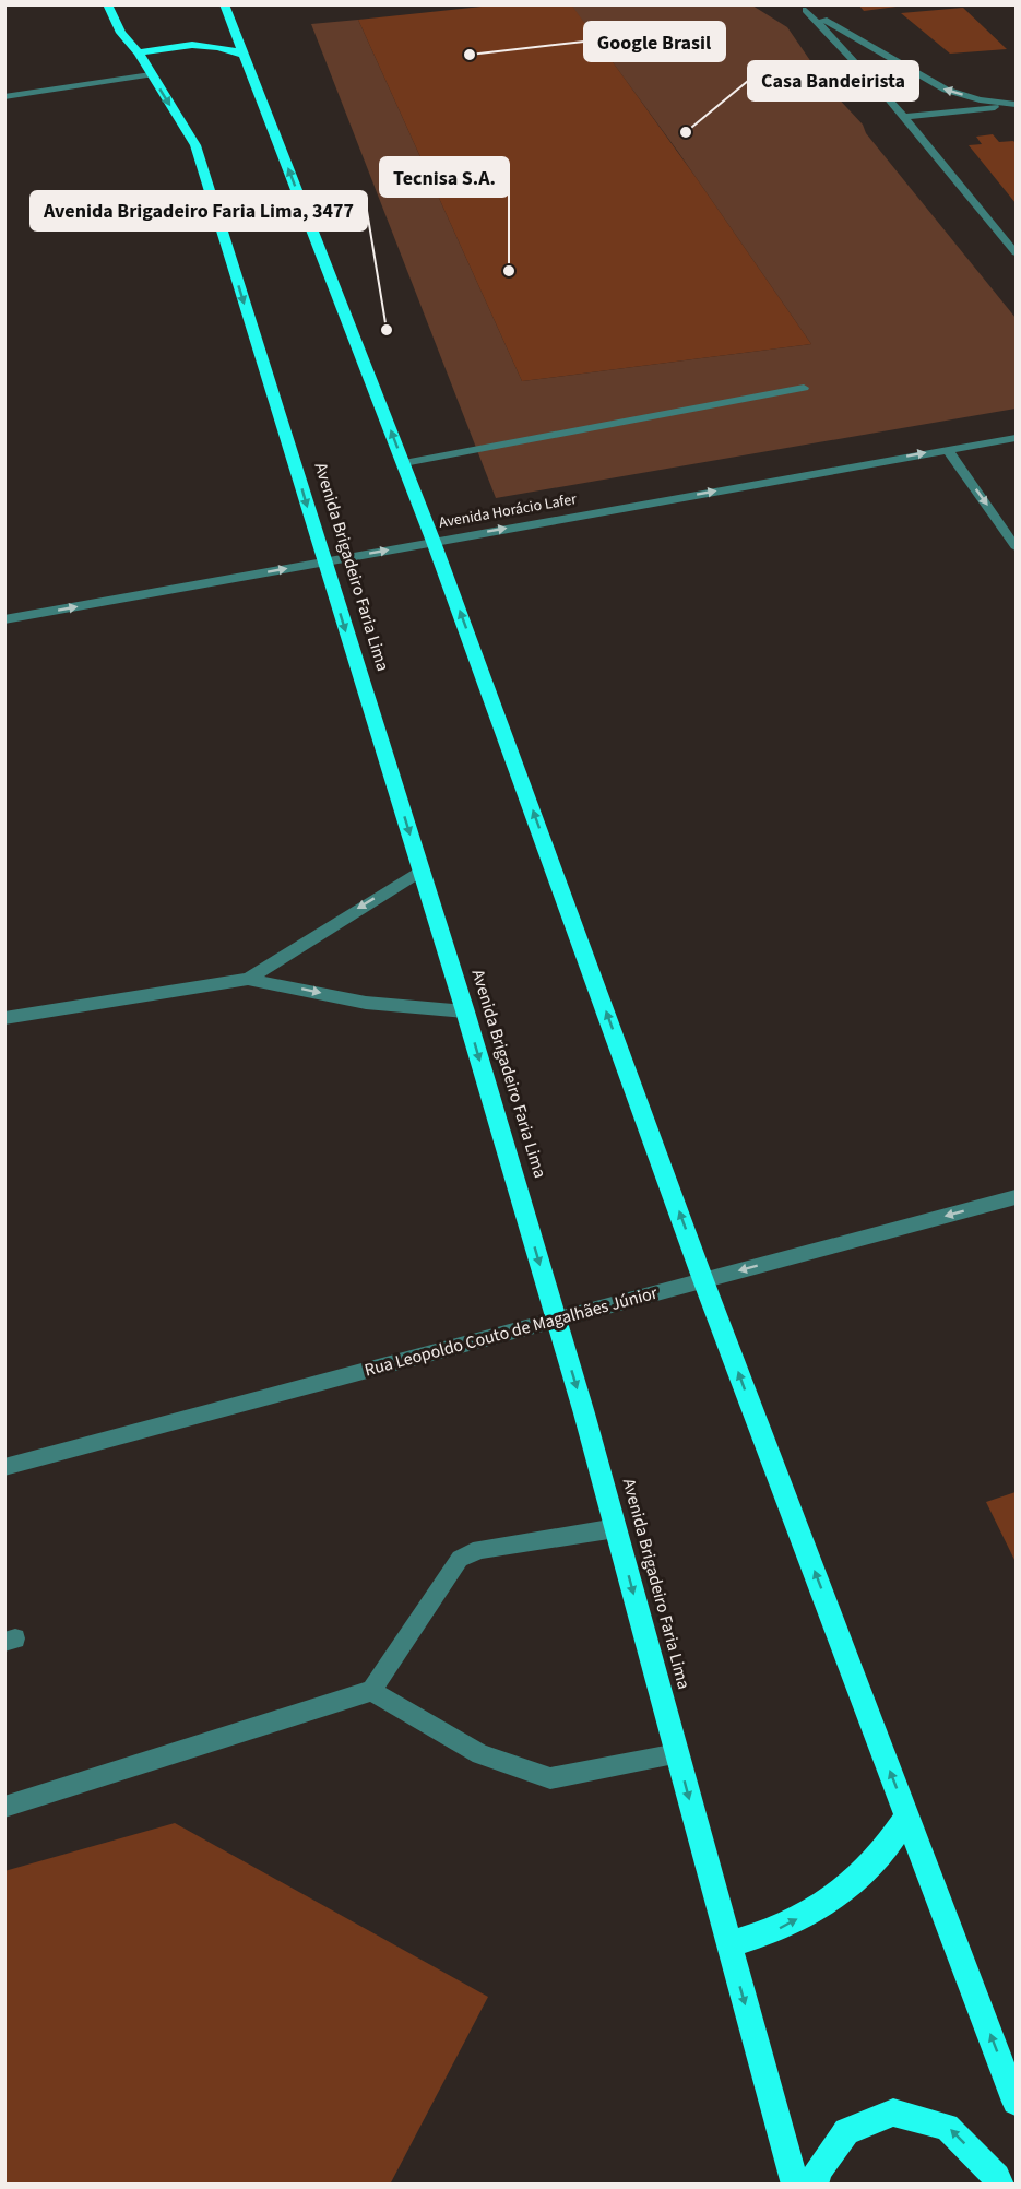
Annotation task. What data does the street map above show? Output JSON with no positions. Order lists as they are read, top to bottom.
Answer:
{
  "streets": {
    "highway": ["Avenida Brigadeiro Faria Lima"],
    "street": ["Avenida Horácio Lafer", "Rua Leopoldo Couto de Magalhães Júnior"]
  },
  "crossings": [
    ["Avenida Horácio Lafer", "Avenida Brigadeiro Faria Lima"],
    ["Avenida Brigadeiro Faria Lima", "Rua Leopoldo Couto de Magalhães Júnior"]
  ],
  "places": [
    "Google Brasil",
    "Casa Bandeirista",
    "Tecnisa S.A.",
    "Avenida Brigadeiro Faria Lima, 3477"
  ]
}
